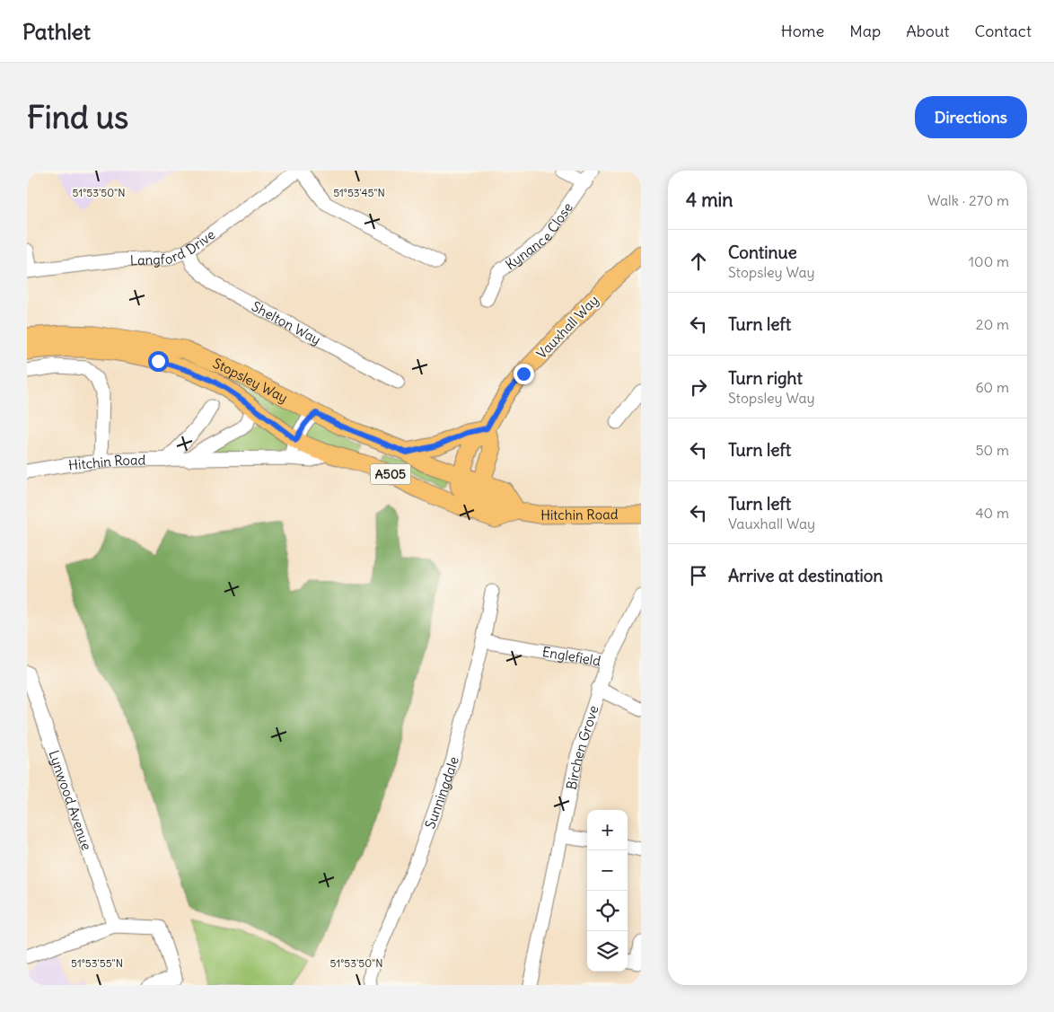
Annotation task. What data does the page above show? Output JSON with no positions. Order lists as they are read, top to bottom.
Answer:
{
  "streets": {
    "main road": [
      "Vauxhall Way",
      "Stopsley Way",
      "Hitchin Road",
      "A505"
    ],
    "street": [
      "Kynance Close",
      "Langford Drive",
      "Shelton Way",
      "Englefield",
      "Birchen Grove",
      "Sunningdale",
      "Lynwood Avenue"
    ]
  },
  "crossings": [
    ["Langford Drive", "Shelton Way"],
    ["Vauxhall Way", "Stopsley Way"],
    ["Vauxhall Way", "A505"],
    ["Stopsley Way", "Hitchin Road"],
    ["Stopsley Way", "A505"],
    ["Englefield", "Birchen Grove"],
    ["Englefield", "Sunningdale"]
  ],
  "page": {
    "header": "Pathlet",
    "nav": [
      "Home",
      "Map",
      "About",
      "Contact"
    ],
    "buttons": "Directions",
    "title": "Find us",
    "heading": ["4 min", "Walk · 270 m"],
    "list": [
      ["Continue", "Stopsley Way", "100 m"],
      ["Turn left", "20 m"],
      ["Turn right", "Stopsley Way", "60 m"],
      ["Turn left", "50 m"],
      ["Turn left", "Vauxhall Way", "40 m"],
      "Arrive at destination"
    ],
    "map_buttons": ["+", "−"]
  },
  "coordinates": ["51°53'50\"N", "51°53'45\"N", "51°53'55\"N"]
}
